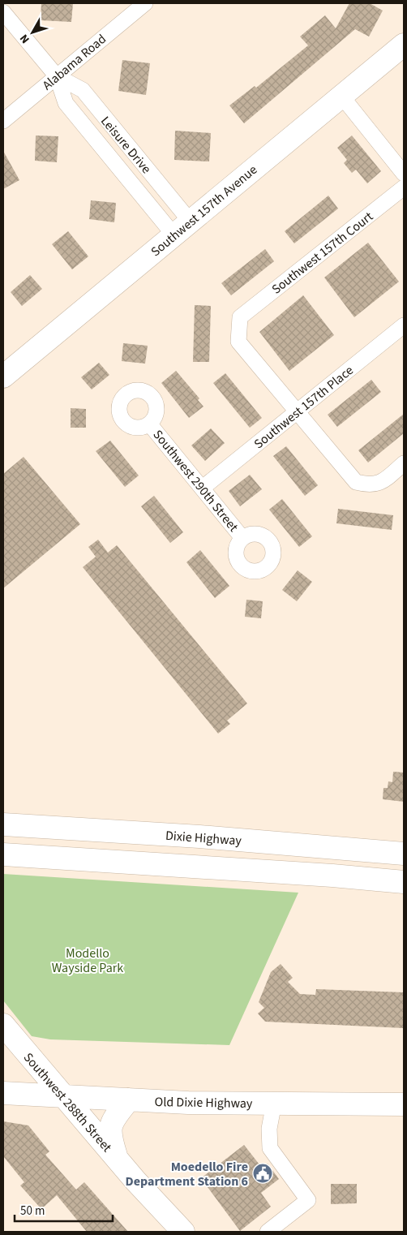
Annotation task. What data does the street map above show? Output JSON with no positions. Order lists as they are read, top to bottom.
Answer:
{
  "streets": {
    "main road": [
      "Southwest 157th Avenue",
      "Dixie Highway",
      "Southwest 288th Street",
      "Old Dixie Highway"
    ],
    "street": [
      "Alabama Road",
      "Leisure Drive",
      "Southwest 157th Court",
      "Southwest 157th Place",
      "Southwest 290th Street"
    ]
  },
  "crossings": [
    ["Alabama Road", "Leisure Drive"],
    ["Leisure Drive", "Southwest 157th Avenue"],
    ["Southwest 157th Court", "Southwest 157th Place"],
    ["Southwest 157th Place", "Southwest 290th Street"],
    ["Southwest 288th Street", "Old Dixie Highway"]
  ],
  "parks": ["Modello Wayside Park"],
  "places": {
    "public building": ["Moedello Fire Department Station 6"]
  },
  "scale_bar": "50 m",
  "north": "bottom left"
}
